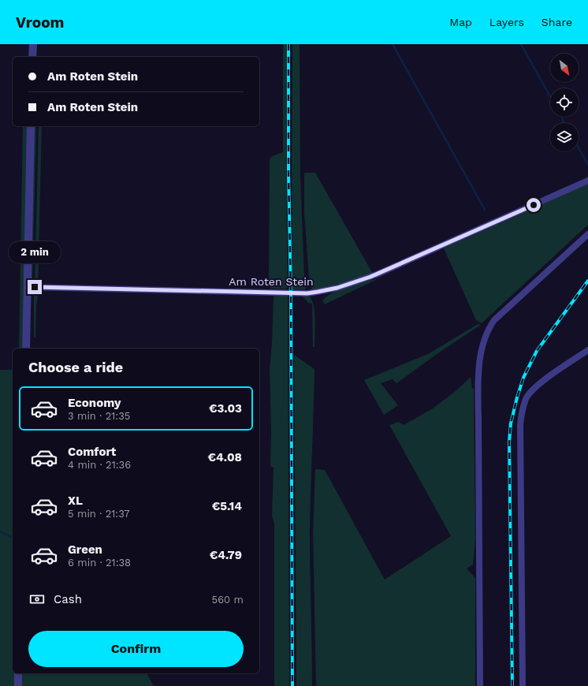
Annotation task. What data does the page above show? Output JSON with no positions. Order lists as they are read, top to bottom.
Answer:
{
  "streets": {
    "street": ["Am Roten Stein"]
  },
  "north": "bottom right",
  "page": {
    "header": "Vroom",
    "nav": ["Map", "Layers", "Share"],
    "banner": ["Am Roten Stein", "Am Roten Stein"],
    "bubble": "2 min",
    "heading": "Choose a ride",
    "list": [
      {
        "name": "Economy",
        "note": "3 min · 21:35",
        "value": "€3.03"
      },
      {
        "name": "Comfort",
        "note": "4 min · 21:36",
        "value": "€4.08"
      },
      {
        "name": "XL",
        "note": "5 min · 21:37",
        "value": "€5.14"
      },
      {
        "name": "Green",
        "note": "6 min · 21:38",
        "value": "€4.79"
      }
    ],
    "pay": ["Cash", "560 m"],
    "buttons": "Confirm"
  }
}
